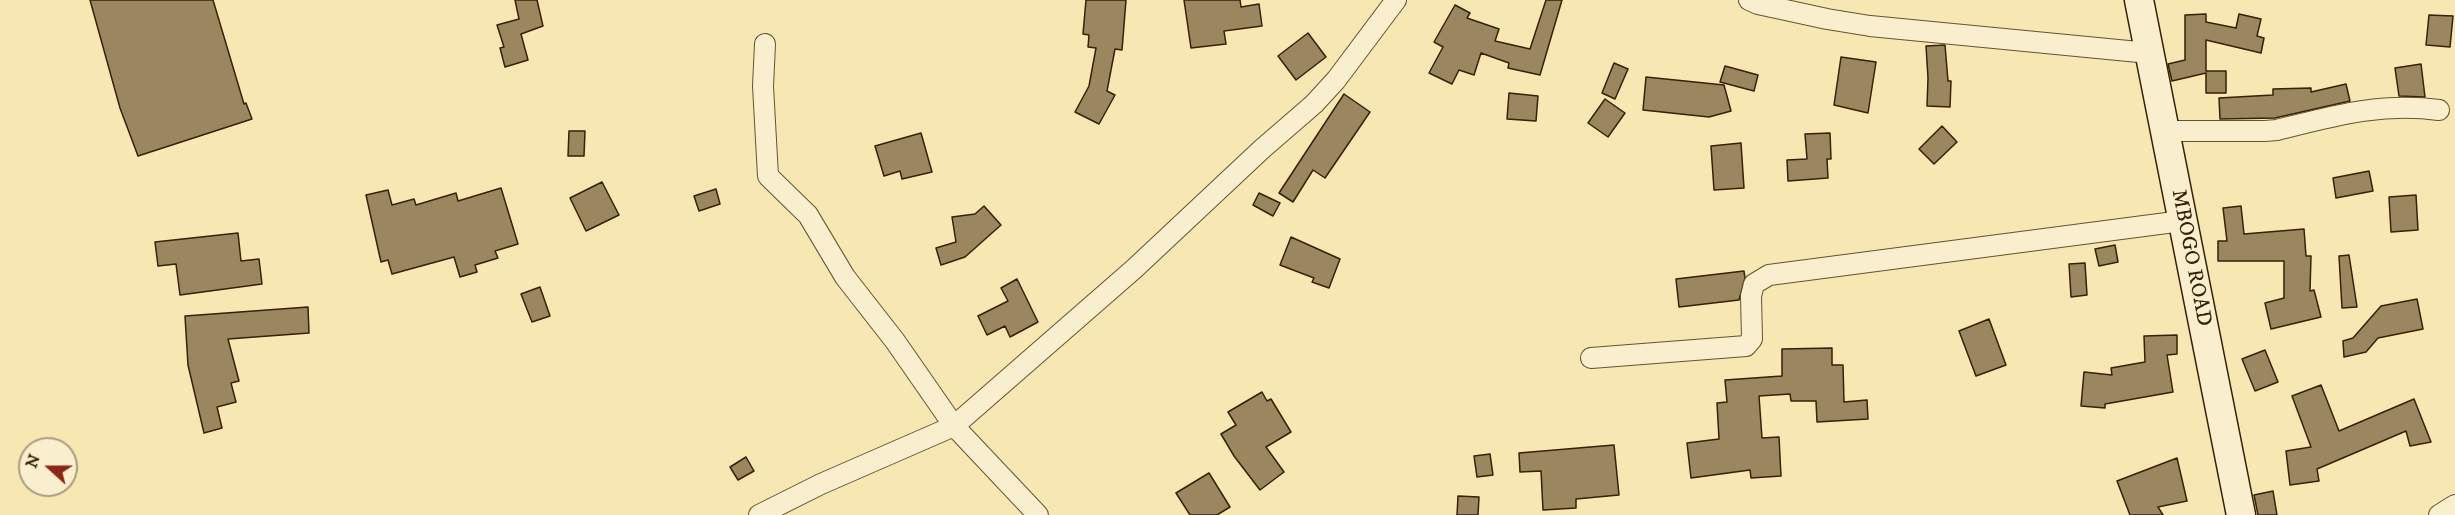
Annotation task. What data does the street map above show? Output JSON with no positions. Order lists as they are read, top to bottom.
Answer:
{
  "streets": {
    "main road": ["MBOGO ROAD"]
  },
  "north": "left"
}
